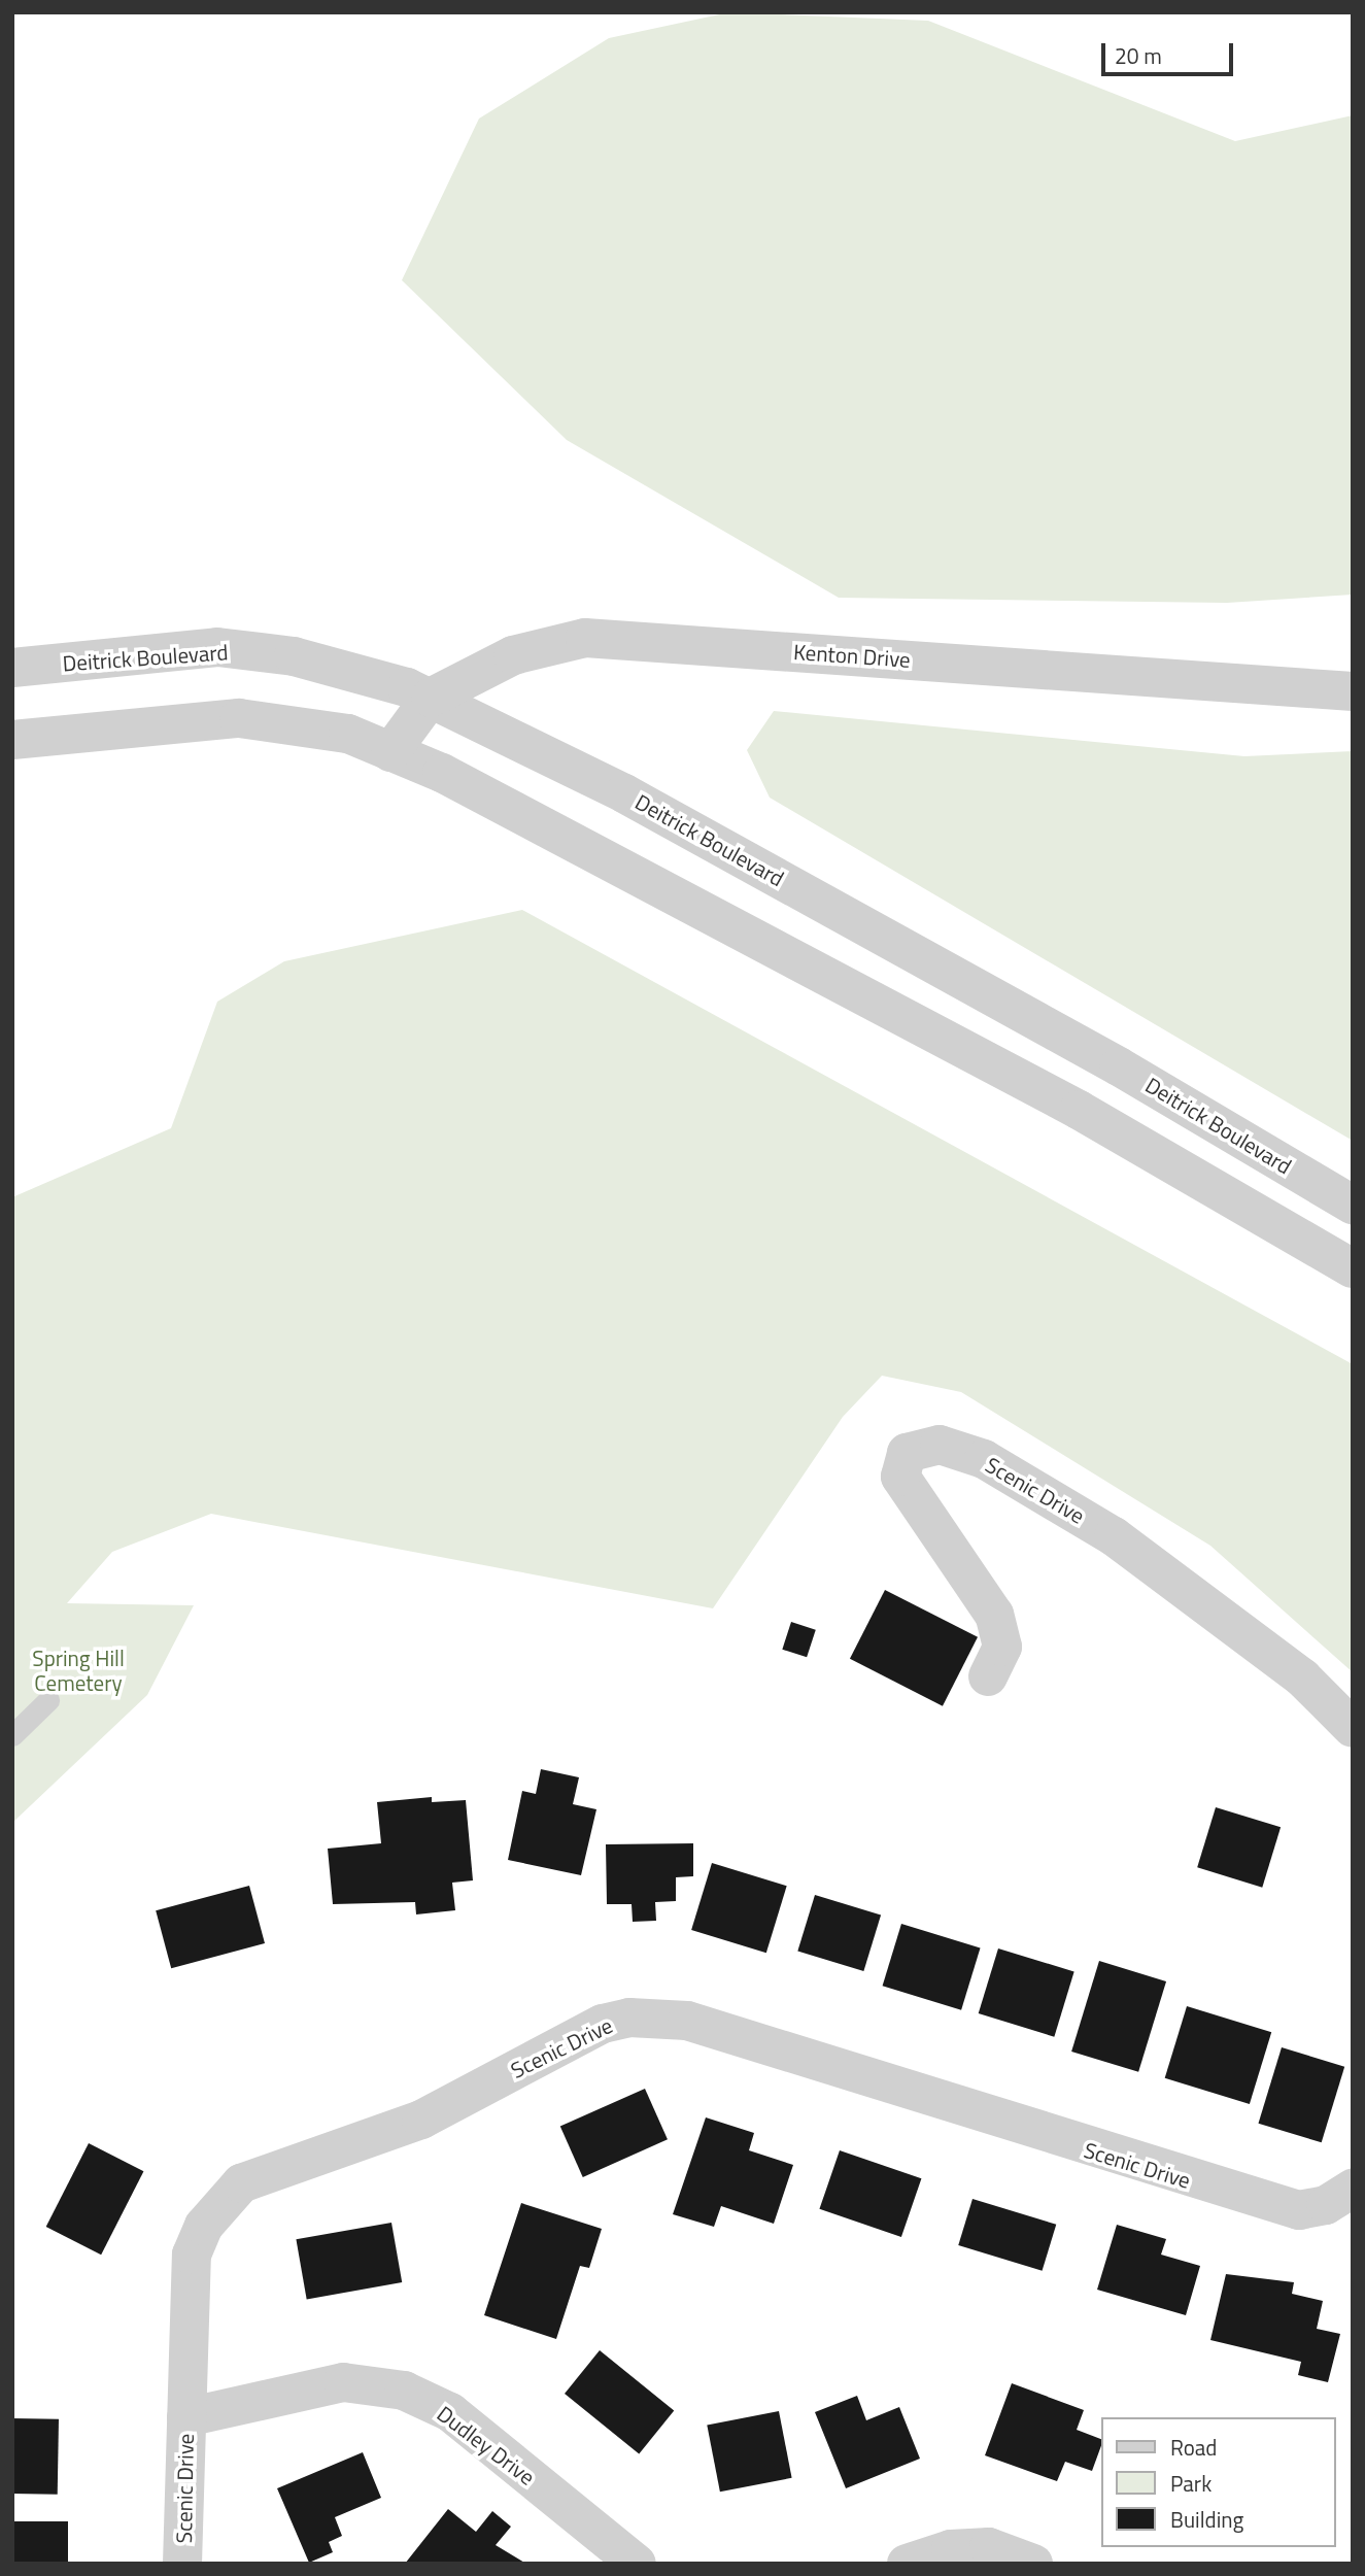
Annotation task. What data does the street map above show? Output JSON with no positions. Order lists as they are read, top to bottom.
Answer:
{
  "streets": {
    "street": [
      "Kenton Drive",
      "Deitrick Boulevard",
      "Scenic Drive",
      "Dudley Drive"
    ]
  },
  "crossings": [
    ["Kenton Drive", "Deitrick Boulevard"],
    ["Scenic Drive", "Dudley Drive"]
  ],
  "parks": ["Spring Hill Cemetery"],
  "legend": ["Road", "Park", "Building"],
  "scale_bar": "20 m"
}
